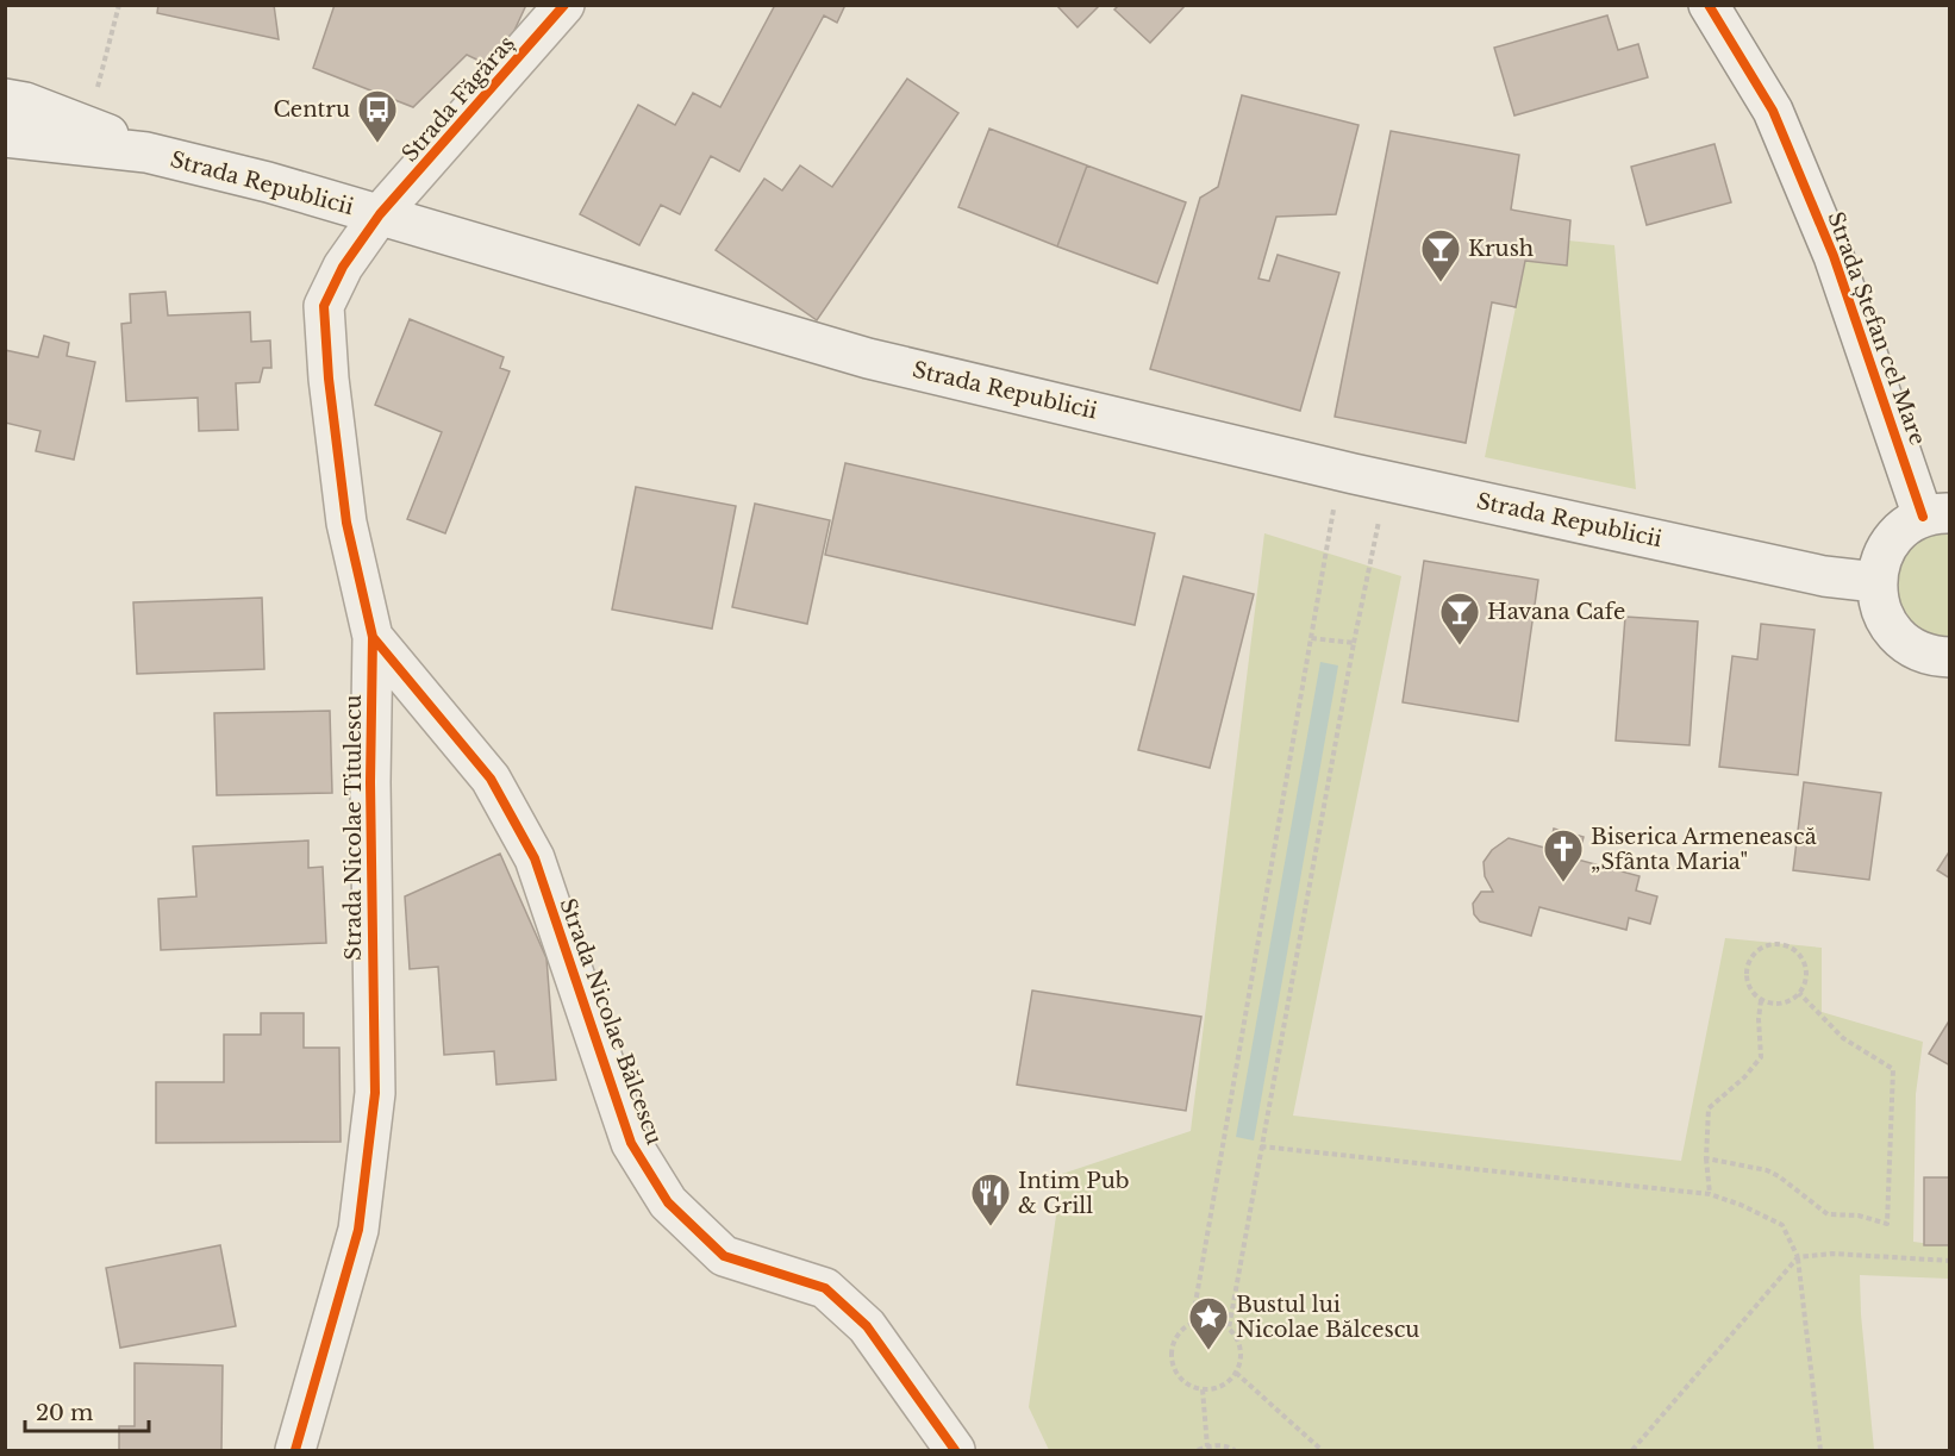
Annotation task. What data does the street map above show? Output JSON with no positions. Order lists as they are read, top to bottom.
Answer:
{
  "streets": {
    "street": [
      "Strada Făgăraș",
      "Strada Republicii",
      "Strada Ștefan cel Mare",
      "Strada Nicolae Titulescu",
      "Strada Nicolae Bălcescu"
    ]
  },
  "crossings": [
    ["Strada Făgăraș", "Strada Republicii"],
    ["Strada Făgăraș", "Strada Nicolae Titulescu"],
    ["Strada Republicii", "Strada Nicolae Titulescu"],
    ["Strada Nicolae Titulescu", "Strada Nicolae Bălcescu"]
  ],
  "places": {
    "bus stop": ["Centru"],
    "bar": ["Krush", "Havana Cafe"],
    "church": ["Biserica Armenească „Sfânta Maria\""],
    "restaurant": ["Intim Pub & Grill"],
    "place": ["Bustul lui Nicolae Bălcescu"]
  },
  "scale_bar": "20 m"
}
